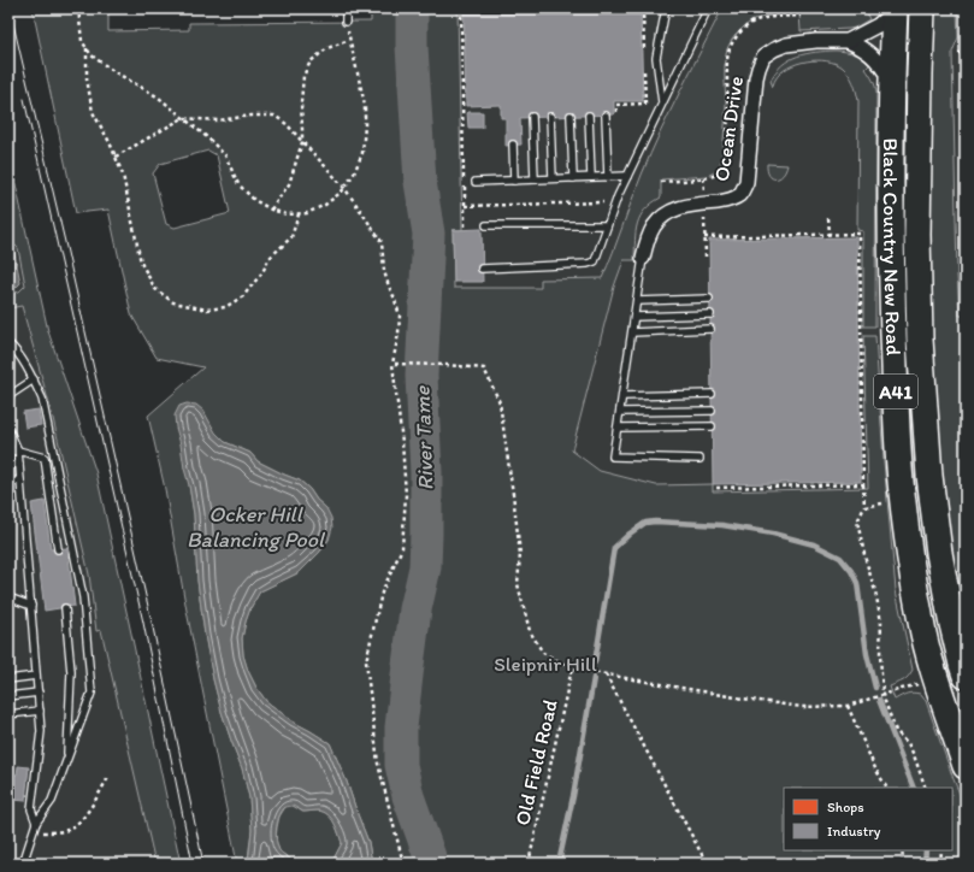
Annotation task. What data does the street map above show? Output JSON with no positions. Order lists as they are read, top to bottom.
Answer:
{
  "streets": {
    "highway": ["Black Country New Road", "A41"],
    "street": ["Ocean Drive"],
    "path": ["Old Field Road"]
  },
  "crossings": [
    ["Ocean Drive", "Black Country New Road"]
  ],
  "water": ["River Tame", "Ocker Hill Balancing Pool"],
  "parks": ["Sleipnir Hill"],
  "legend": ["Shops", "Industry"]
}
